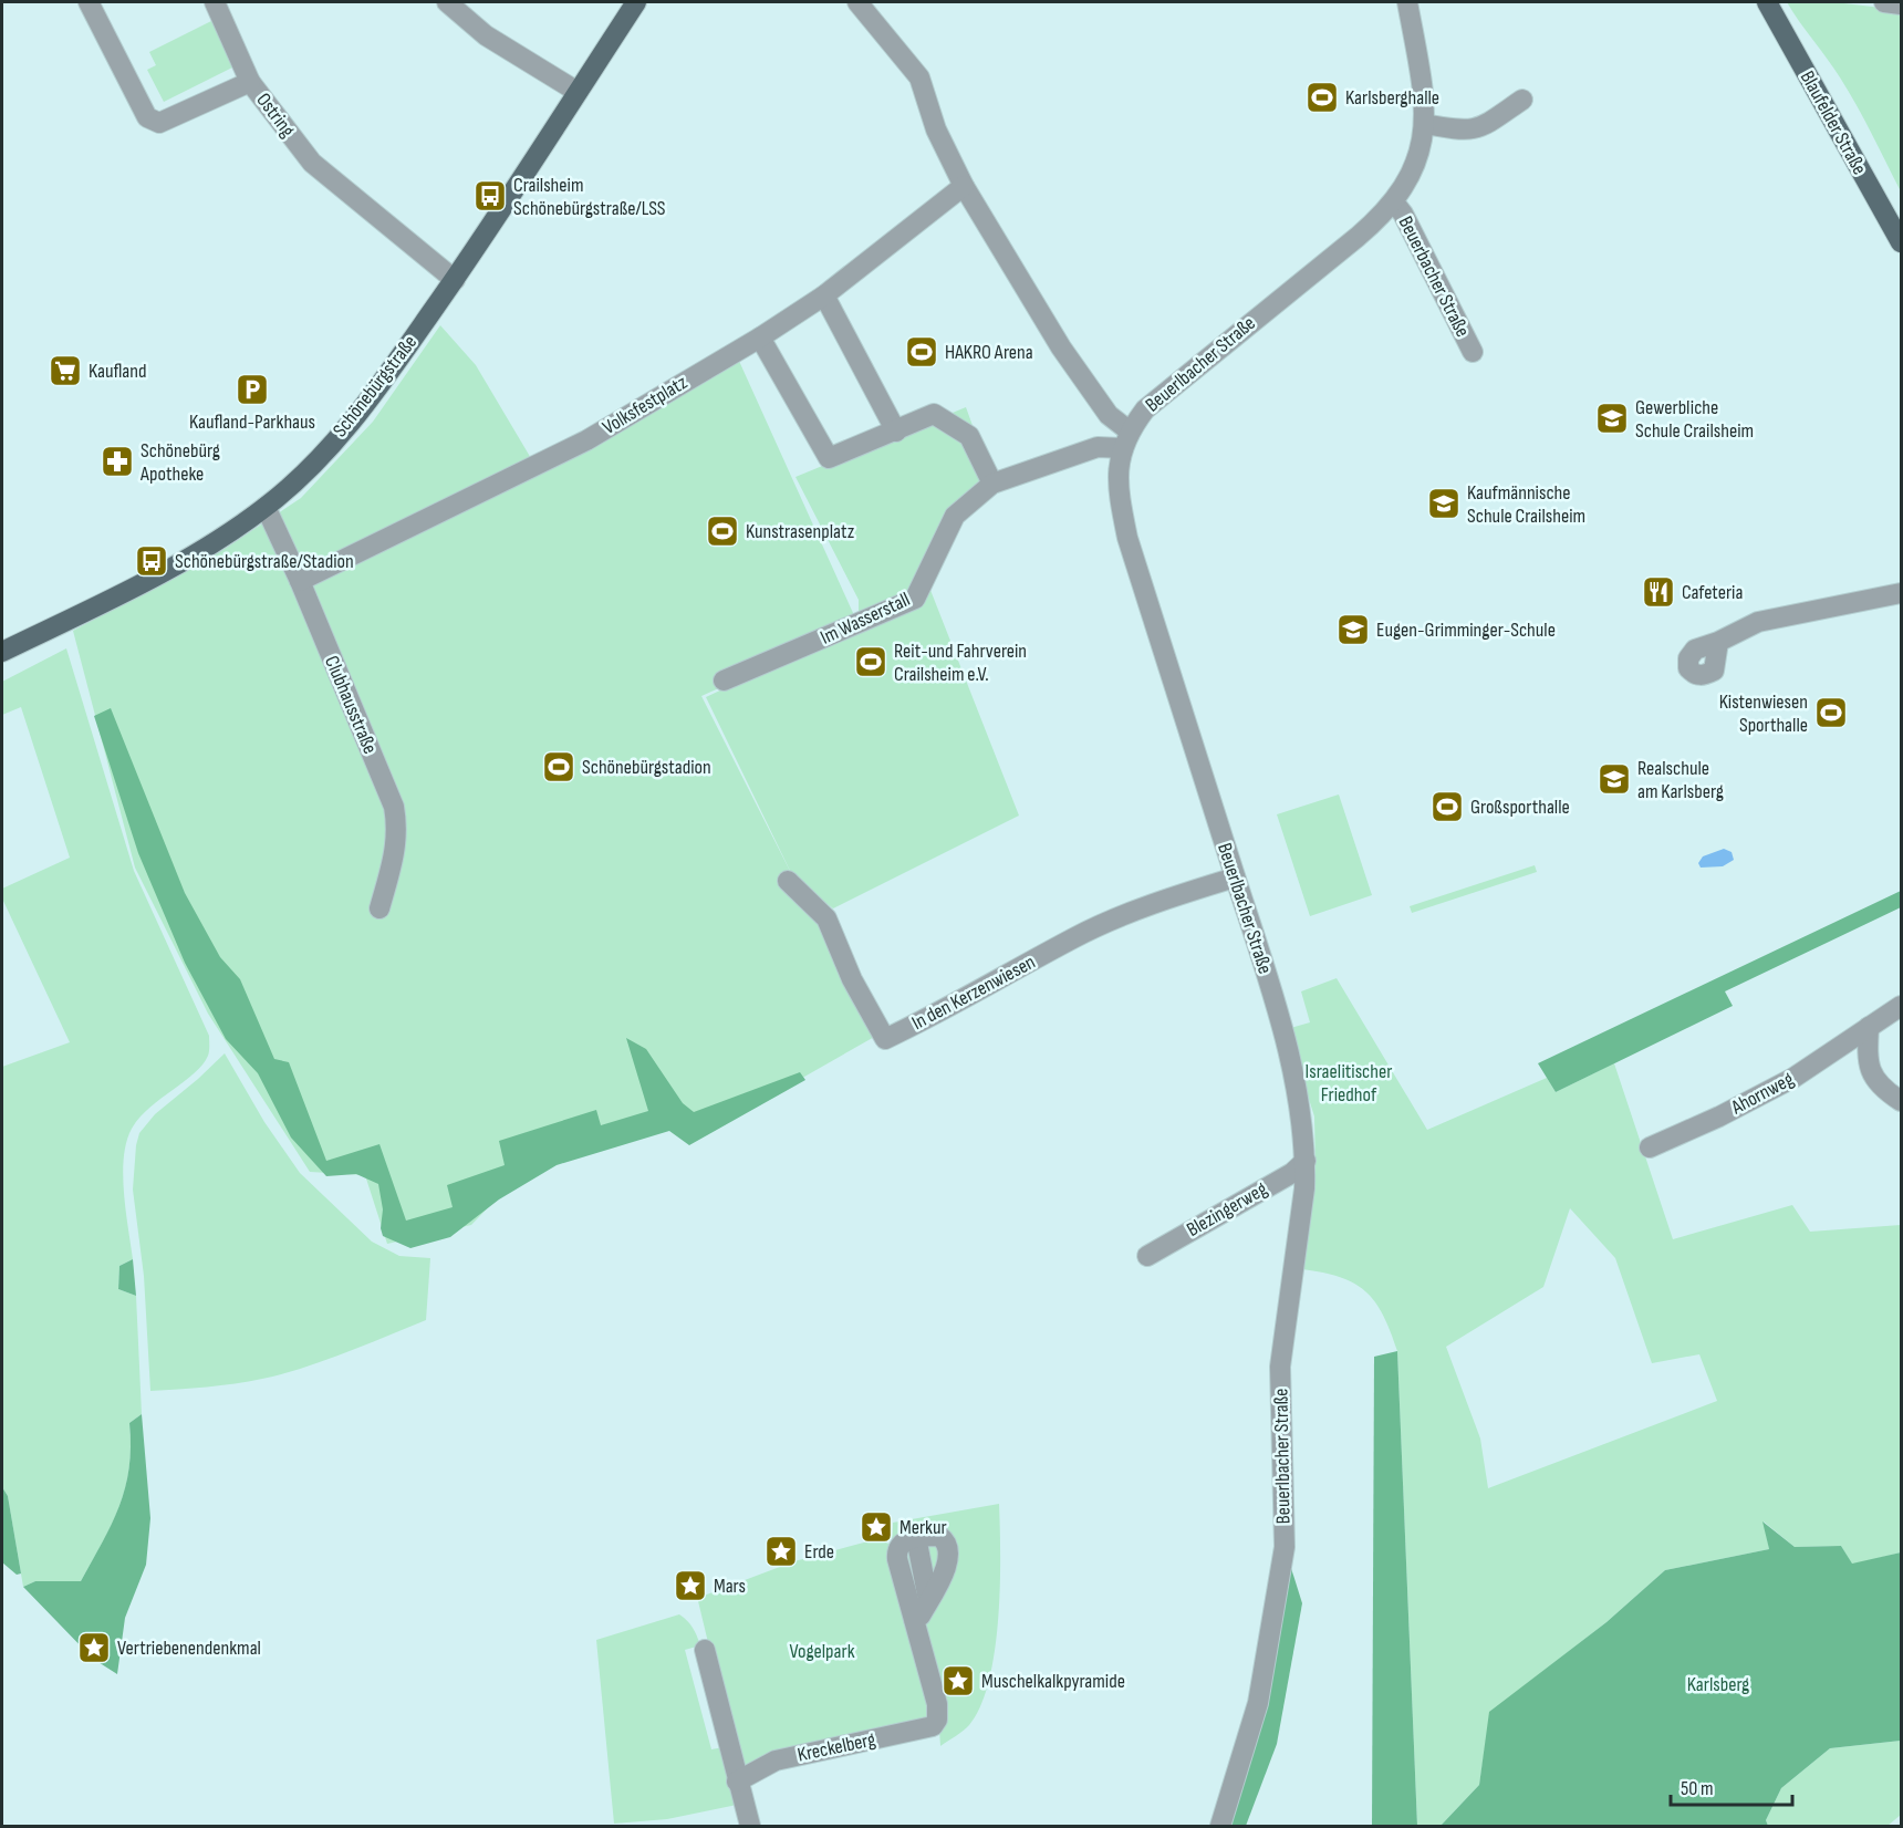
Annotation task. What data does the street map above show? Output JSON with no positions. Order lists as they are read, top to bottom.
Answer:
{
  "streets": {
    "main road": ["Blaufelder Straße", "Schönebürgstraße"],
    "street": [
      "Ostring",
      "Beuerbacher Straße",
      "Beuerlbacher Straße",
      "Volksfestplatz",
      "Im Wasserstall",
      "Clubhausstraße",
      "In den Kerzenwiesen",
      "Ahornweg",
      "Blezingerweg",
      "Kreckelberg"
    ]
  },
  "crossings": [
    ["Ostring", "Schönebürgstraße"],
    ["Beuerbacher Straße", "Beuerlbacher Straße"],
    ["Beuerlbacher Straße", "Im Wasserstall"],
    ["Beuerlbacher Straße", "In den Kerzenwiesen"],
    ["Beuerlbacher Straße", "Blezingerweg"],
    ["Schönebürgstraße", "Clubhausstraße"],
    ["Volksfestplatz", "Clubhausstraße"]
  ],
  "parks": ["Israelitischer Friedhof", "Vogelpark", "Karlsberg"],
  "places": {
    "sports": [
      "Karlsberghalle",
      "HAKRO Arena",
      "Kunstrasenplatz",
      "Reit-und Fahrverein Crailsheim e.V.",
      "Kistenwiesen Sporthalle",
      "Schönebürgstadion",
      "Großsporthalle"
    ],
    "bus stop": ["Crailsheim Schönebürgstraße/LSS", "Schönebürgstraße/Stadion"],
    "supermarket": ["Kaufland"],
    "parking": ["Kaufland-Parkhaus"],
    "school or university": [
      "Gewerbliche Schule Crailsheim",
      "Kaufmännische Schule Crailsheim",
      "Eugen-Grimminger-Schule",
      "Realschule am Karlsberg"
    ],
    "pharmacy": ["Schönebürg Apotheke"],
    "restaurant": ["Cafeteria"],
    "place": [
      "Merkur",
      "Erde",
      "Mars",
      "Vertriebenendenkmal",
      "Muschelkalkpyramide"
    ]
  },
  "scale_bar": "50 m"
}
